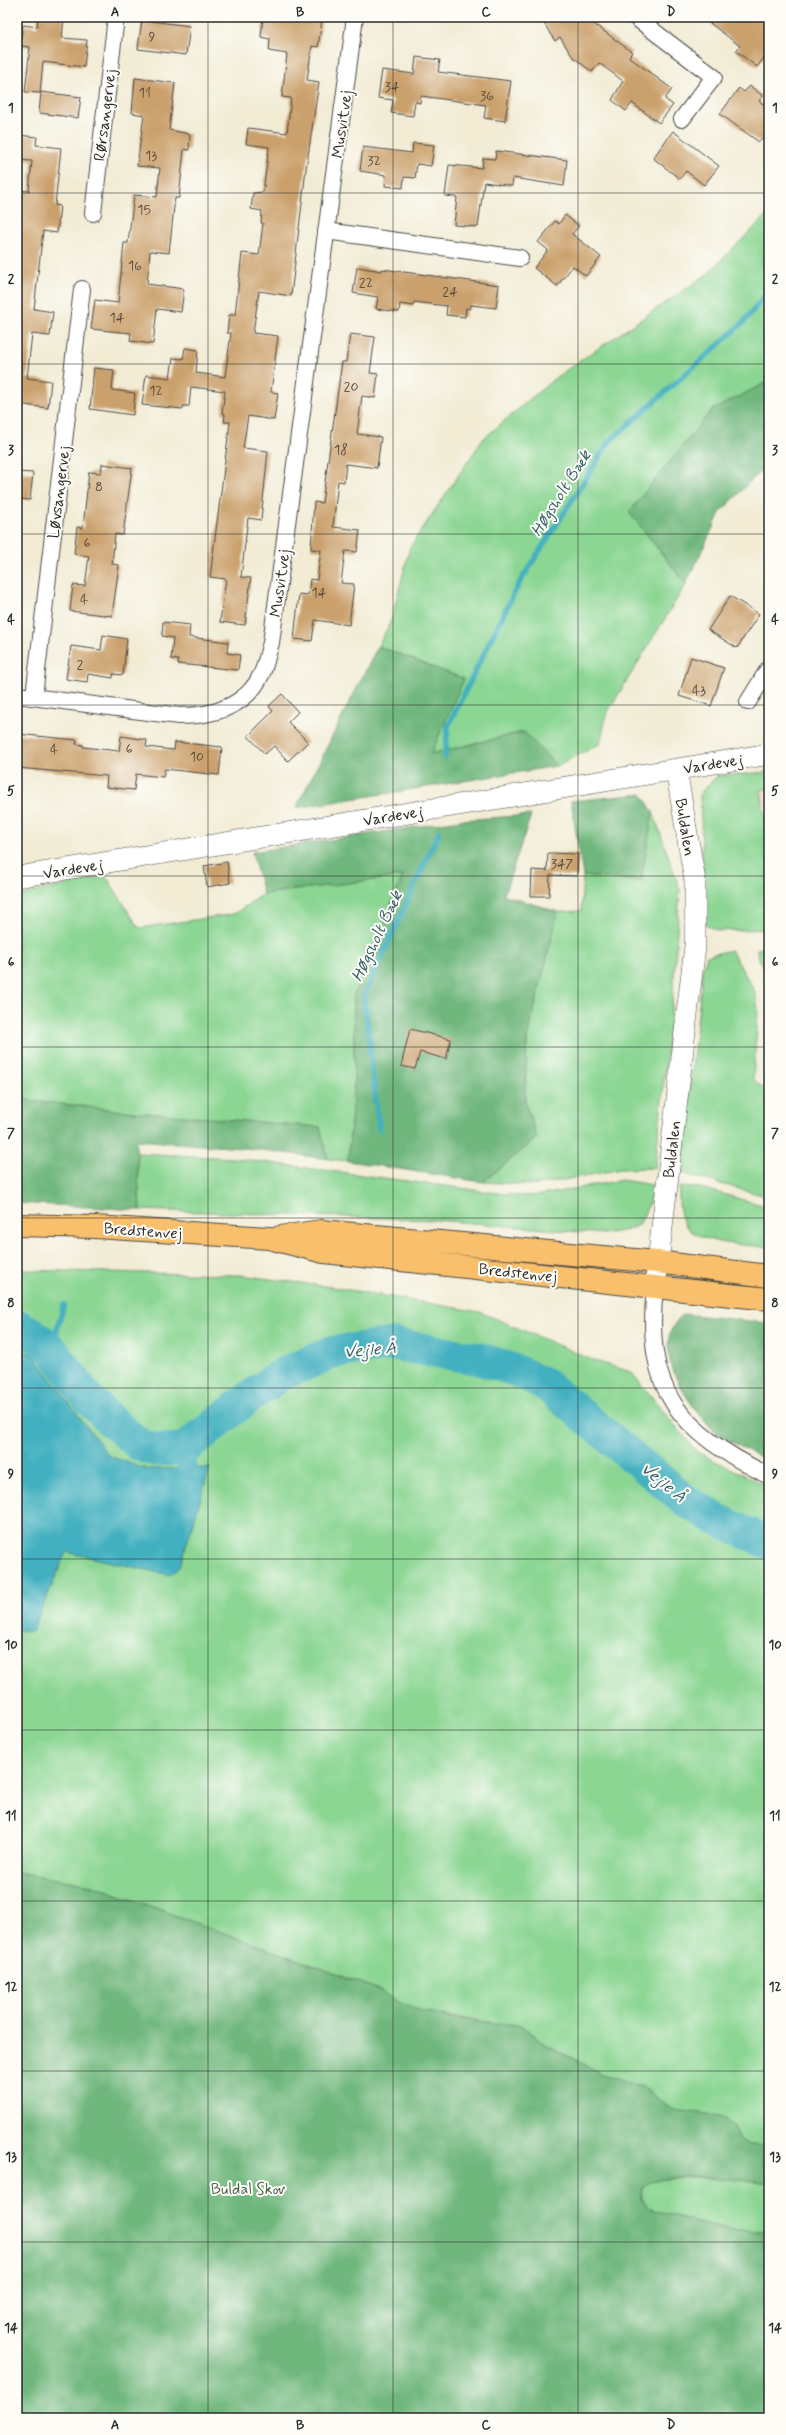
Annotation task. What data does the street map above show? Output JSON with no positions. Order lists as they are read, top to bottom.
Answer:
{
  "streets": {
    "highway": ["Bredstenvej"],
    "street": [
      "Rørsangervej",
      "Musvitvej",
      "Løvsangervej",
      "Vardevej",
      "Buldalen"
    ]
  },
  "crossings": [
    ["Musvitvej", "Løvsangervej"],
    ["Vardevej", "Buldalen"],
    ["Buldalen", "Bredstenvej"]
  ],
  "water": ["Høgsholt Bæk", "Vejle Å"],
  "parks": ["Buldal Skov"],
  "house_numbers": [
    "9",
    "34",
    "11",
    "36",
    "13",
    "32",
    "15",
    "16",
    "22",
    "24",
    "14",
    "20",
    "12",
    "18",
    "8",
    "6",
    "14",
    "4",
    "2",
    "43",
    "6",
    "4",
    "10",
    "347"
  ],
  "grid": {
    "columns": [
      "A",
      "B",
      "C",
      "D"
    ],
    "rows": [
      "1",
      "2",
      "3",
      "4",
      "5",
      "6",
      "7",
      "8",
      "9",
      "10",
      "11",
      "12",
      "13",
      "14"
    ]
  }
}
